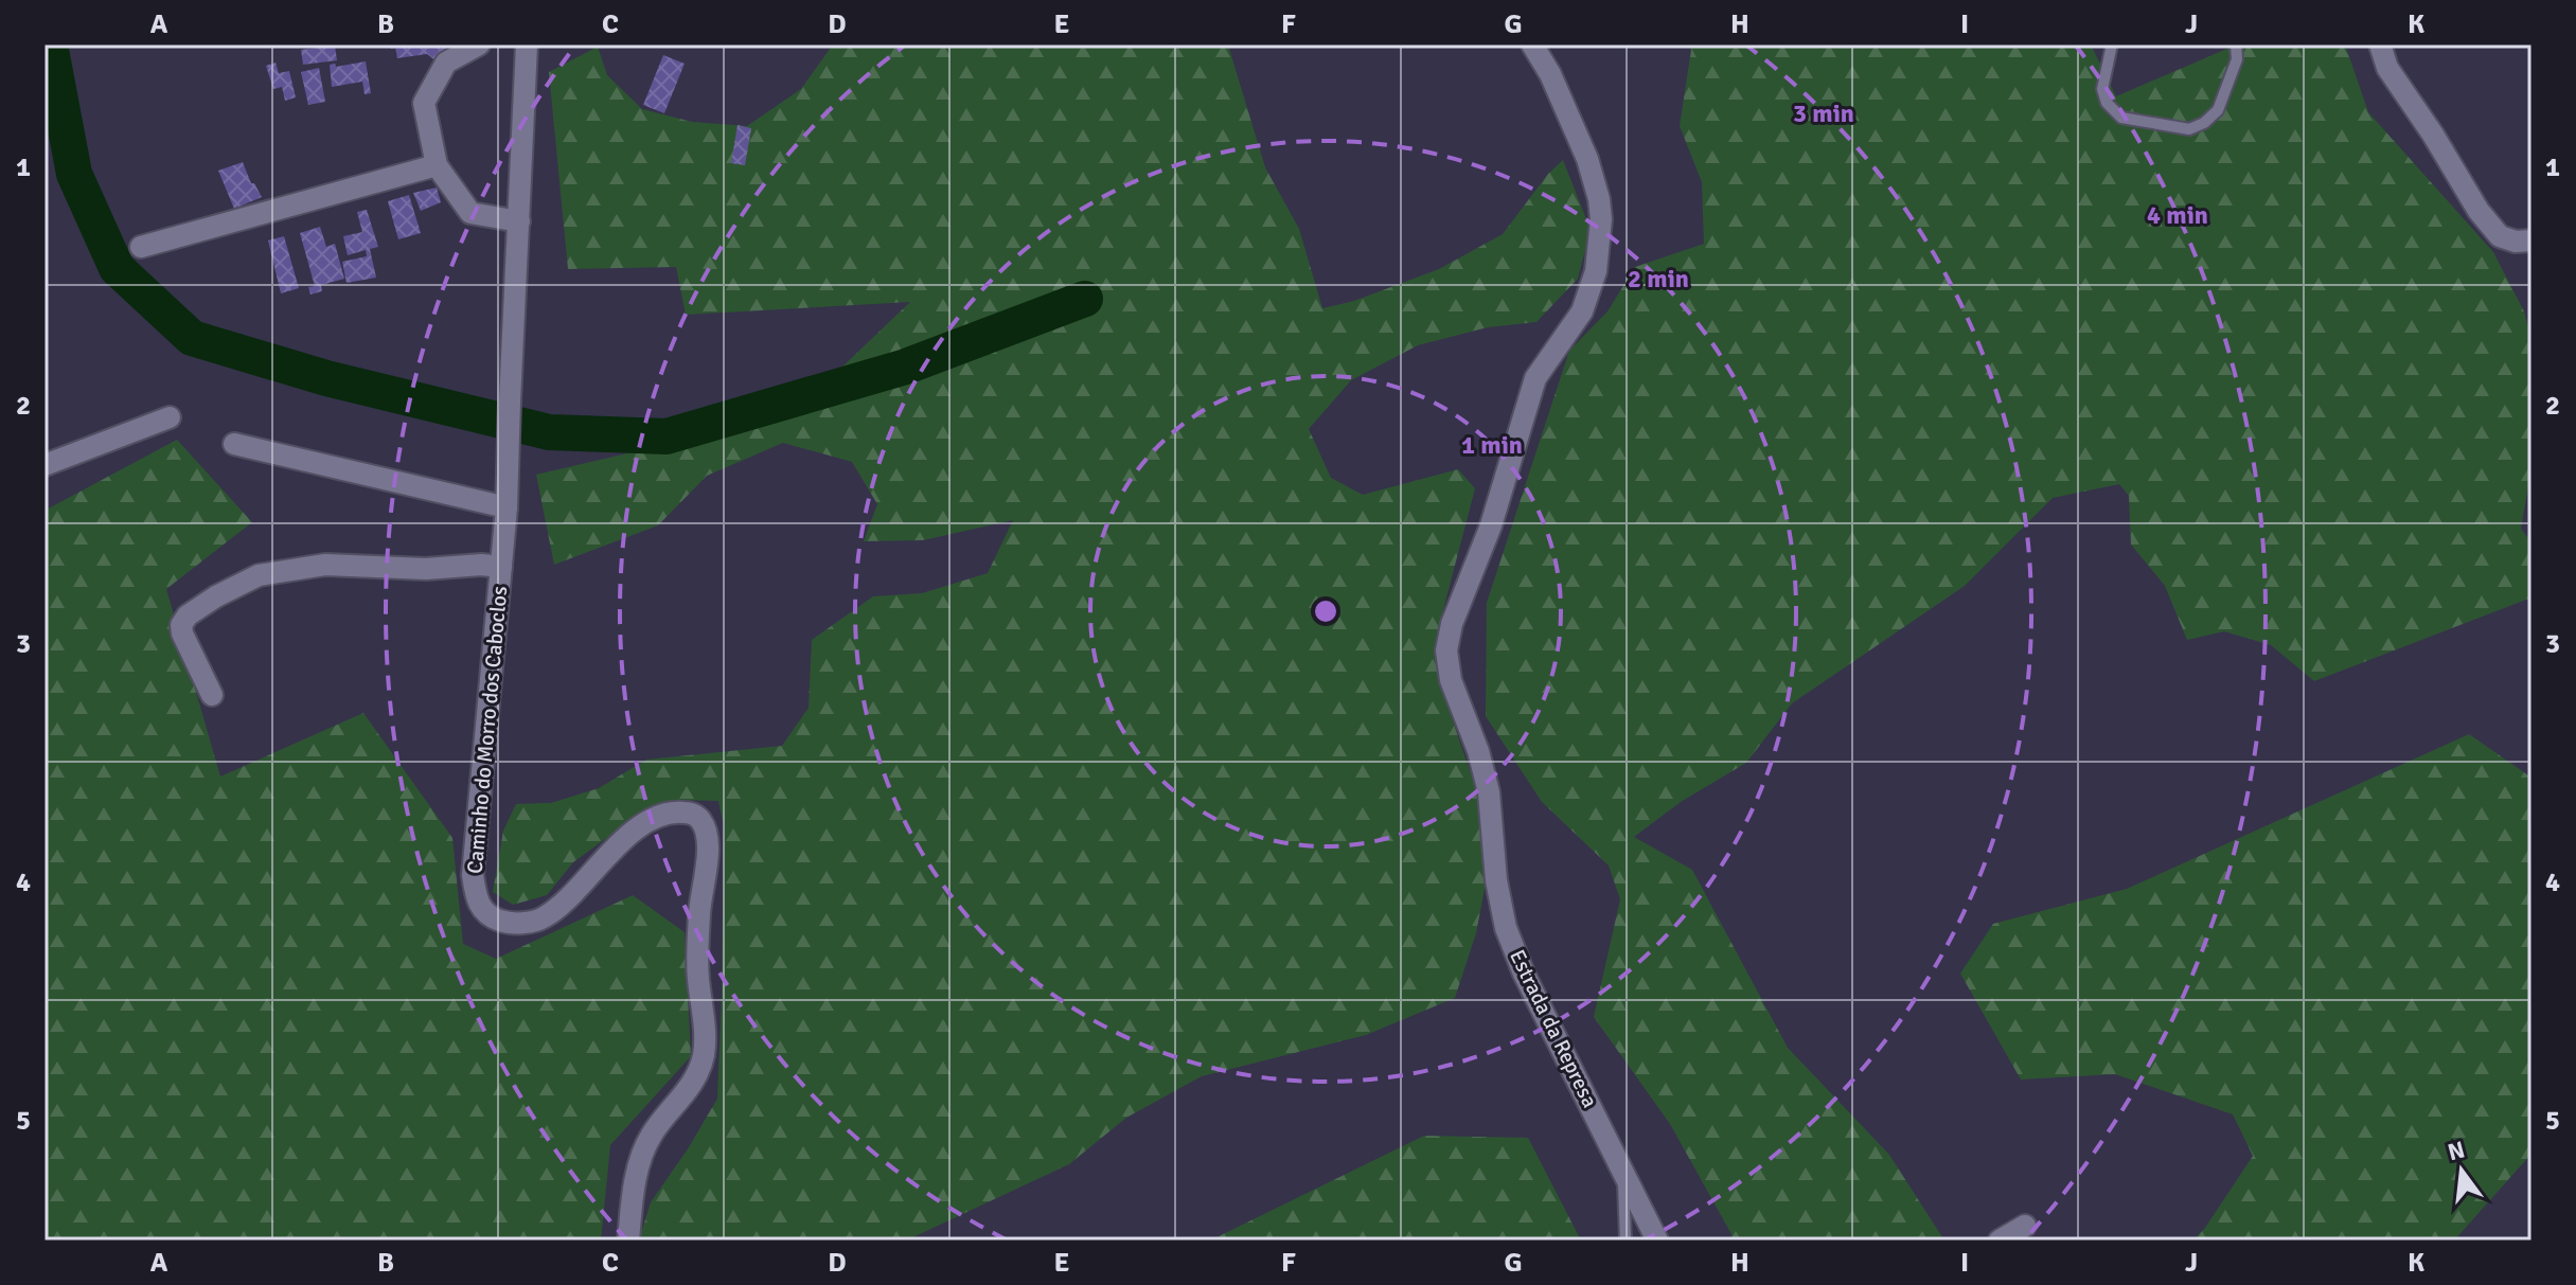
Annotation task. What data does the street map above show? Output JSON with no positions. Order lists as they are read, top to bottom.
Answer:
{
  "streets": {
    "street": ["Caminho do Morro dos Caboclos", "Estrada da Represa"]
  },
  "north": "top",
  "grid": {
    "columns": [
      "A",
      "B",
      "C",
      "D",
      "E",
      "F",
      "G",
      "H",
      "I",
      "J",
      "K"
    ],
    "rows": [
      "1",
      "2",
      "3",
      "4",
      "5"
    ]
  },
  "rings": [
    "3 min",
    "4 min",
    "2 min",
    "1 min"
  ]
}
